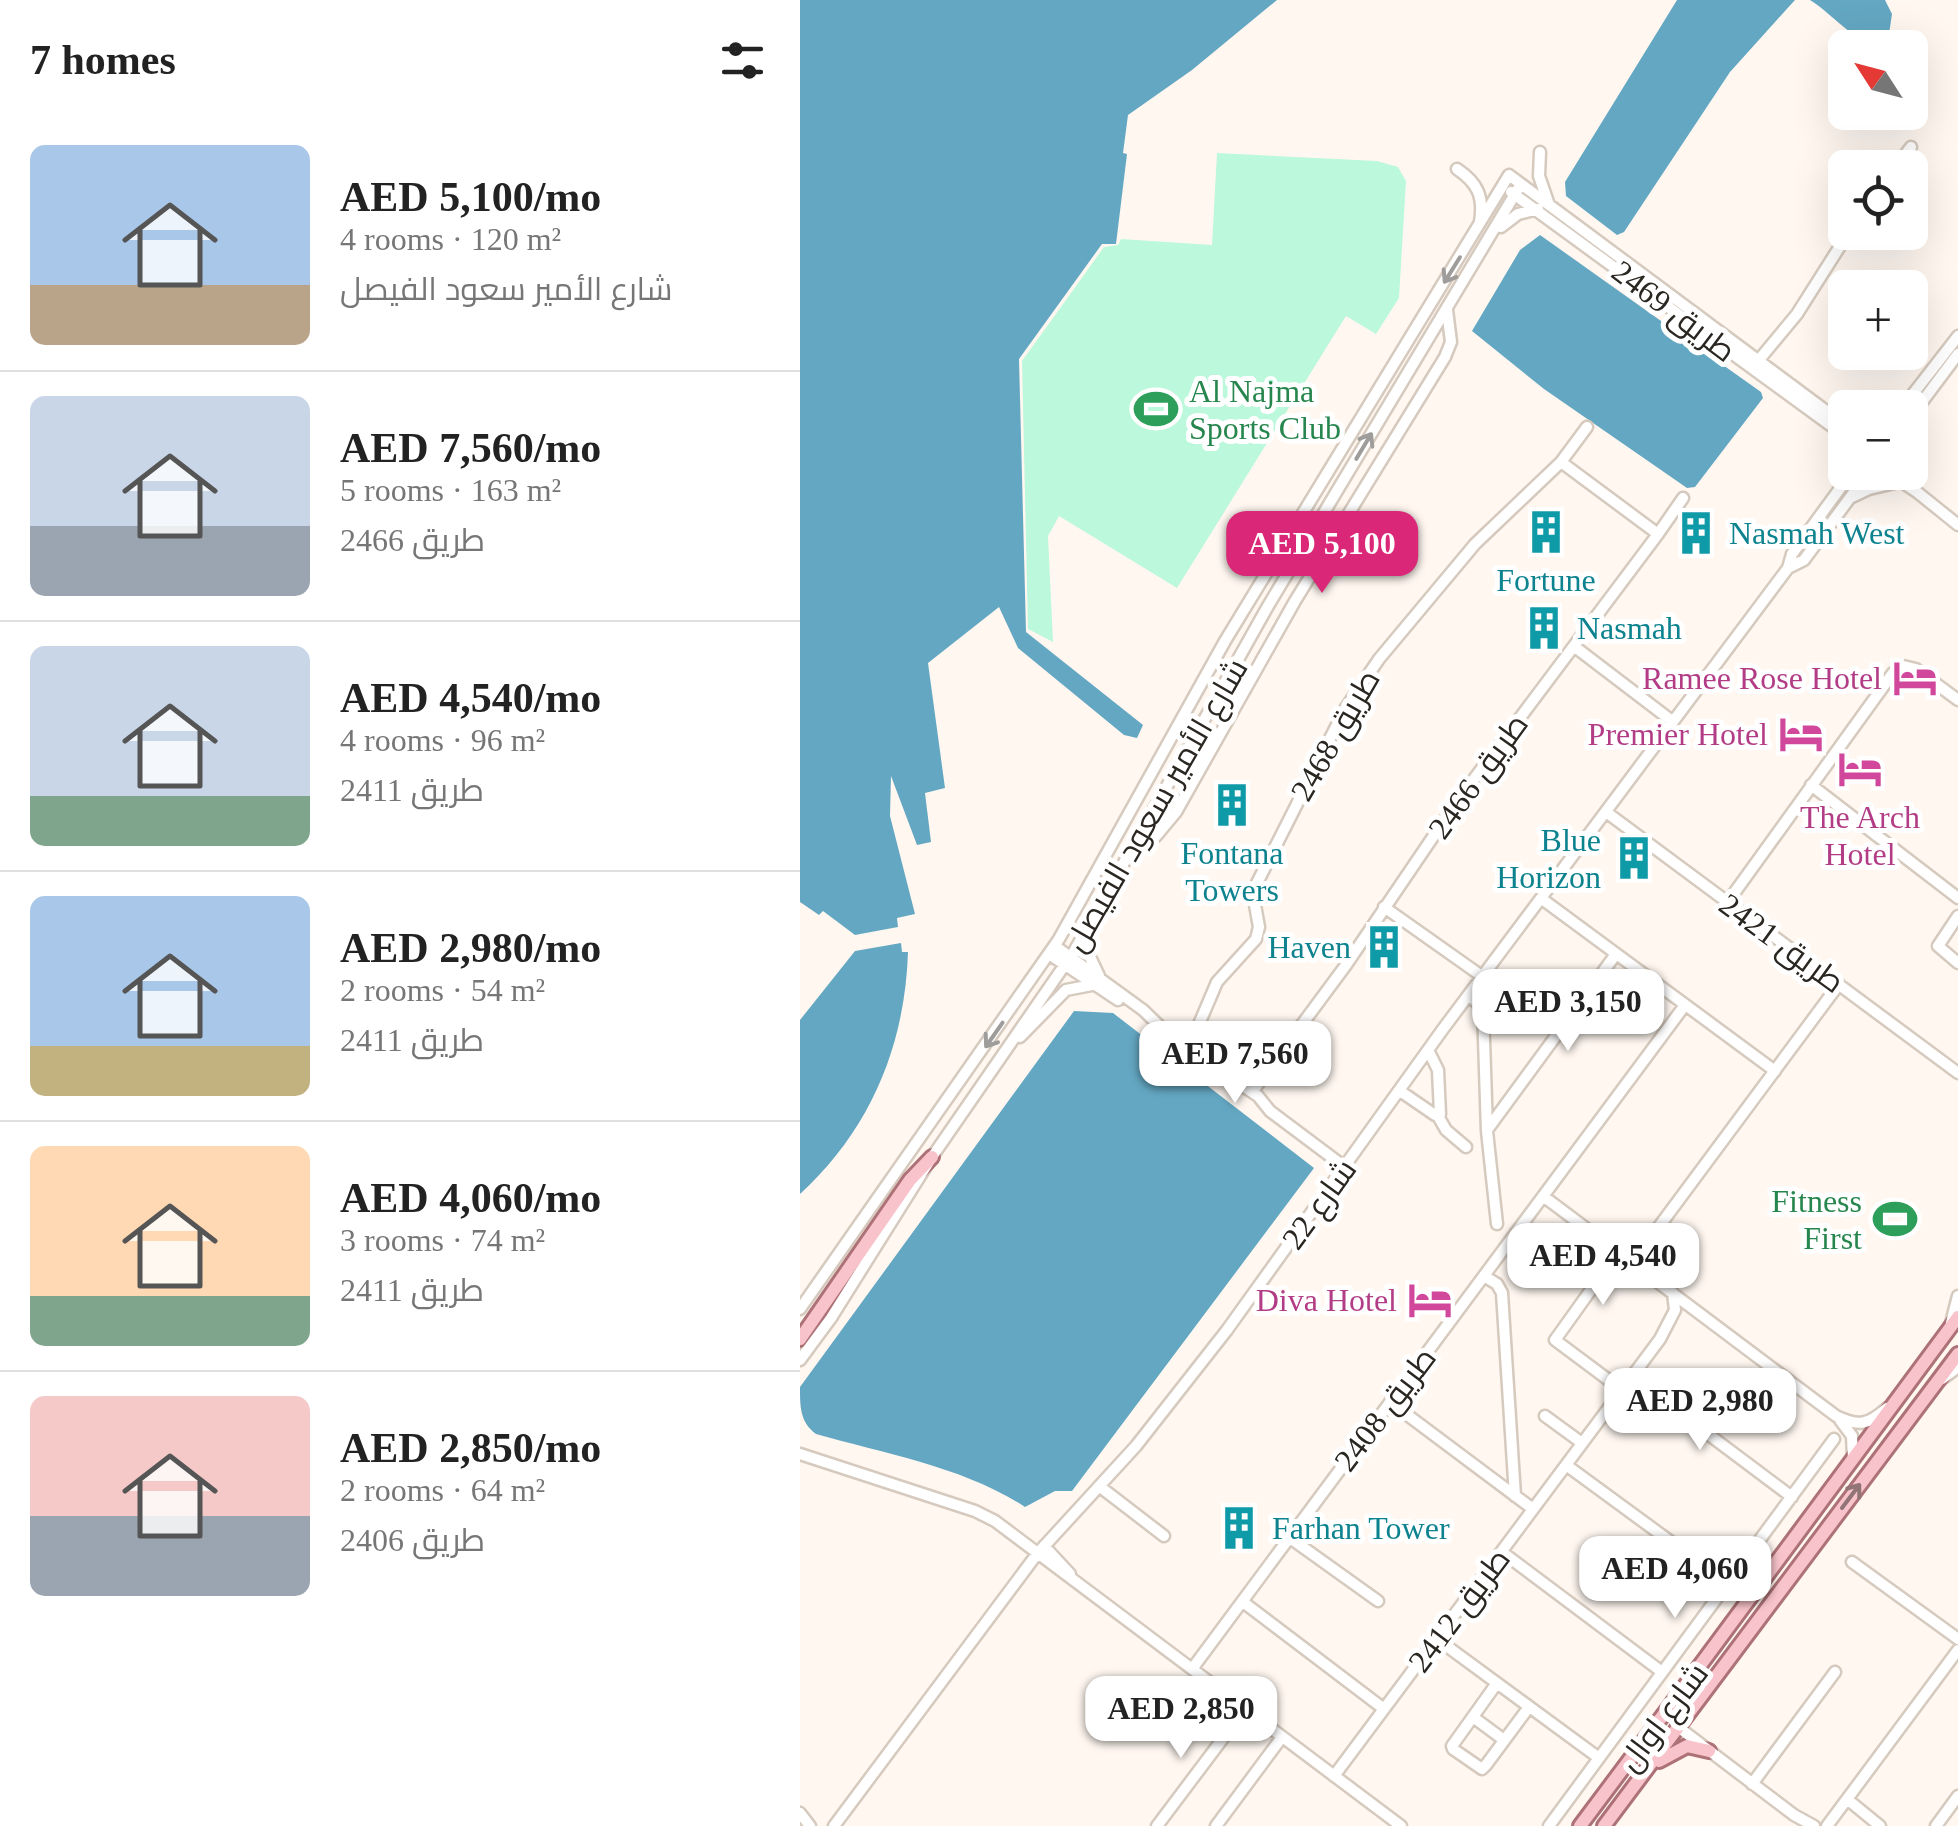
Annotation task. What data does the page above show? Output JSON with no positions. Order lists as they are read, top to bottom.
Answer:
{
  "streets": {
    "main road": ["شارع اوال"],
    "street": [
      "طريق 2469",
      "طريق 2468",
      "طريق 2466",
      "شارع الأمير سعود الفيصل",
      "طريق 2421",
      "شارع 22",
      "طريق 2408",
      "طريق 2412"
    ]
  },
  "crossings": [
    ["طريق 2469", "شارع الأمير سعود الفيصل"],
    ["طريق 2421", "شارع 22"]
  ],
  "places": {
    "sports": ["Al Najma Sports Club", "Fitness First"],
    "building": [
      "Fortune",
      "Nasmah West",
      "Nasmah",
      "Fontana Towers",
      "Blue Horizon",
      "Haven",
      "Farhan Tower"
    ],
    "hotel": [
      "Ramee Rose Hotel",
      "Premier Hotel",
      "The Arch Hotel",
      "Diva Hotel"
    ]
  },
  "north": "top left",
  "page": {
    "heading": "7 homes",
    "map_buttons": ["+", "−"],
    "list": [
      {
        "name": "AED 5,100/mo",
        "note": "4 rooms · 120 m² · شارع الأمير سعود الفيصل"
      },
      {
        "name": "AED 7,560/mo",
        "note": "5 rooms · 163 m² · طريق 2466"
      },
      {
        "name": "AED 4,540/mo",
        "note": "4 rooms · 96 m² · طريق 2411"
      },
      {
        "name": "AED 2,980/mo",
        "note": "2 rooms · 54 m² · طريق 2411"
      },
      {
        "name": "AED 4,060/mo",
        "note": "3 rooms · 74 m² · طريق 2411"
      },
      {
        "name": "AED 2,850/mo",
        "note": "2 rooms · 64 m² · طريق 2406"
      }
    ],
    "price": [
      "AED 5,100",
      "AED 3,150",
      "AED 7,560",
      "AED 4,540",
      "AED 2,980",
      "AED 4,060",
      "AED 2,850"
    ]
  }
}
